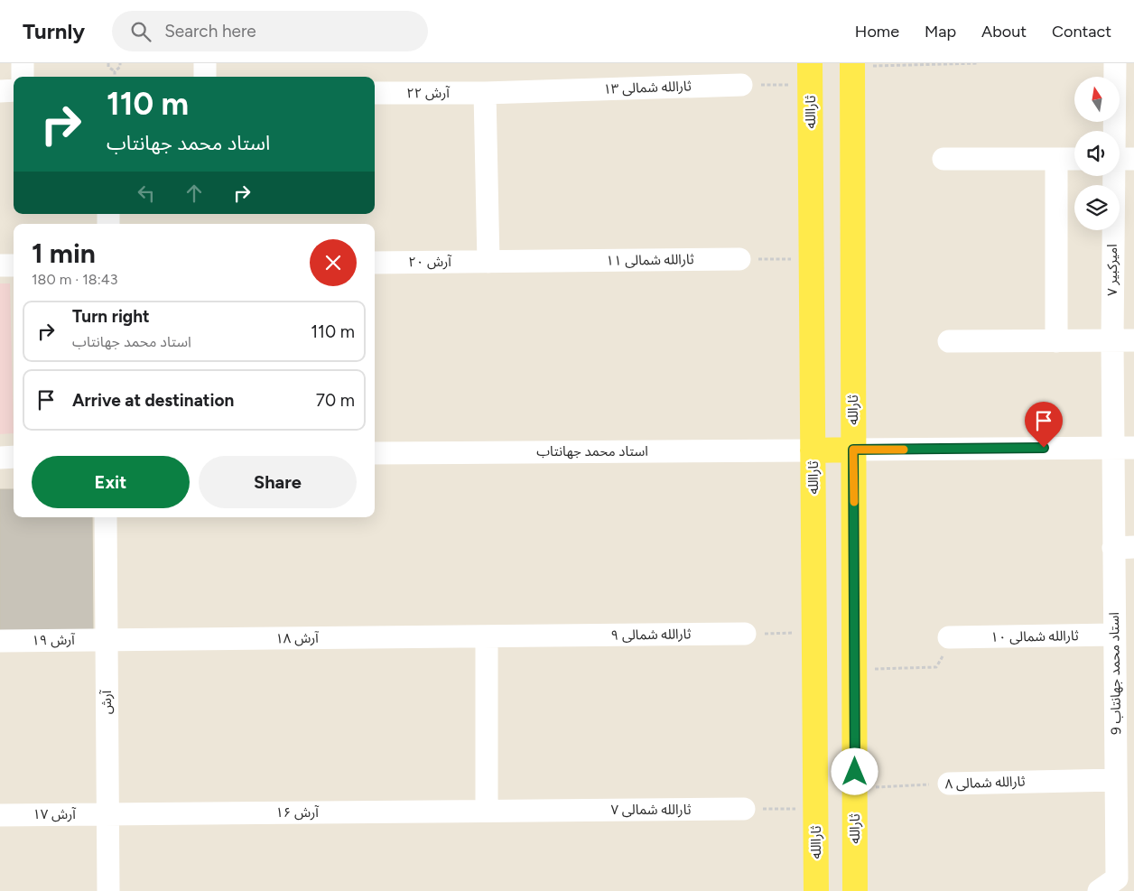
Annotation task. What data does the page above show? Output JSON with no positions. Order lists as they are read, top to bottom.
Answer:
{
  "streets": {
    "main road": ["ثاراالله", "ثارالله"],
    "street": [
      "ثارالله شمالی ۱۳",
      "آرش ۲۲",
      "ثارالله شمالی ۱۱",
      "آرش ۲۰",
      "امیرکبیر ۷",
      "استاد محمد جهانتاب",
      "ثارالله شمالی ۹",
      "ثارالله شمالی ۱۰",
      "آرش ۱۸",
      "آرش ۱۹",
      "استاد محمد جهانتاب 9",
      "آرش",
      "ثارالله شمالی ۸",
      "ثارالله شمالی ۷",
      "آرش ۱۶",
      "آرش ۱۷"
    ]
  },
  "crossings": [
    ["ثارالله شمالی ۱۳", "آرش ۲۲"],
    ["ثاراالله", "استاد محمد جهانتاب"],
    ["ثارالله شمالی ۱۱", "آرش ۲۰"],
    ["امیرکبیر ۷", "استاد محمد جهانتاب 9"],
    ["ثارالله", "ثارالله شمالی ۸"],
    ["ثارالله شمالی ۹", "آرش ۱۸"],
    ["ثارالله شمالی ۱۰", "استاد محمد جهانتاب 9"],
    ["آرش ۱۸", "آرش ۱۹"],
    ["آرش ۱۸", "آرش"],
    ["آرش ۱۹", "آرش"],
    ["استاد محمد جهانتاب 9", "ثارالله شمالی ۸"],
    ["آرش", "آرش ۱۶"],
    ["آرش", "آرش ۱۷"],
    ["ثارالله شمالی ۷", "آرش ۱۶"],
    ["آرش ۱۶", "آرش ۱۷"]
  ],
  "north": "top",
  "page": {
    "header": "Turnly",
    "search": "Search here",
    "nav": [
      "Home",
      "Map",
      "About",
      "Contact"
    ],
    "turn": ["110 m", "استاد محمد جهانتاب"],
    "heading": ["1 min", "180 m · 18:43"],
    "list": [
      {
        "name": "Turn right",
        "note": "استاد محمد جهانتاب",
        "value": "110 m"
      },
      {
        "name": "Arrive at destination",
        "value": "70 m"
      }
    ],
    "buttons": ["Exit", "Share"]
  }
}
